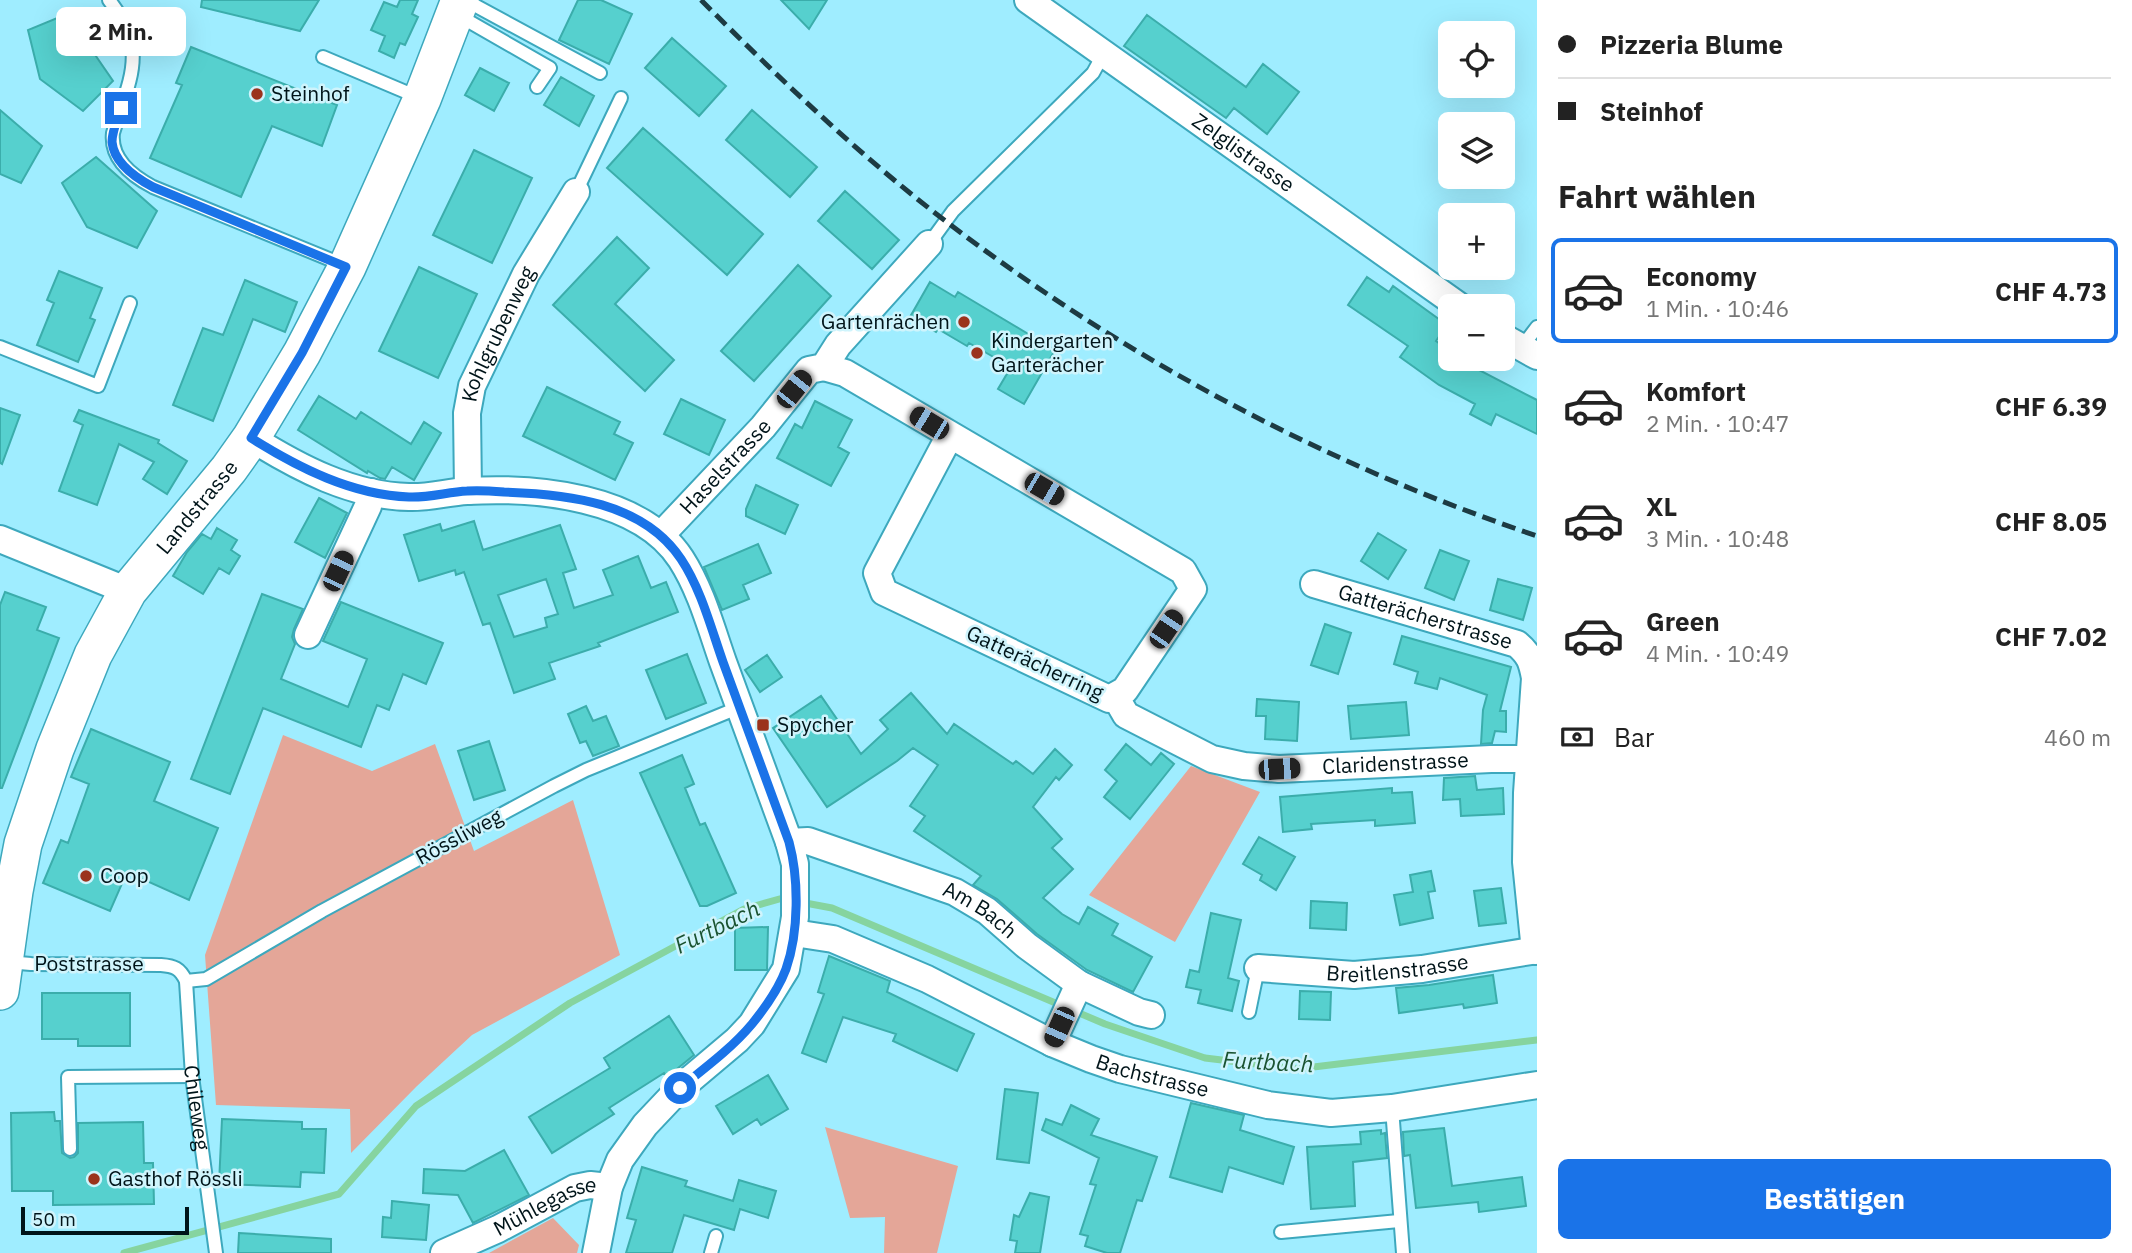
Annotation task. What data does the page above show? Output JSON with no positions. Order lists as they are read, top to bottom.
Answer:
{
  "streets": {
    "main road": ["Landstrasse"],
    "street": [
      "Zelglistrasse",
      "Kohlgrubenweg",
      "Haselstrasse",
      "Gatterächerstrasse",
      "Gatterächerring",
      "Claridenstrasse",
      "Am Bach",
      "Breitlenstrasse",
      "Bachstrasse",
      "Mühlegasse"
    ],
    "lane": ["Rössliweg", "Poststrasse", "Chileweg"]
  },
  "crossings": [
    ["Haselstrasse", "Gatterächerring"],
    ["Landstrasse", "Poststrasse"],
    ["Gatterächerstrasse", "Claridenstrasse"],
    ["Gatterächerstrasse", "Breitlenstrasse"],
    ["Gatterächerring", "Claridenstrasse"],
    ["Rössliweg", "Poststrasse"],
    ["Rössliweg", "Chileweg"],
    ["Poststrasse", "Chileweg"]
  ],
  "water": ["Furtbach"],
  "places": {
    "other": [
      "Steinhof",
      "Gartenrächen",
      "Kindergarten Garterächer",
      "Coop",
      "Gasthof Rössli"
    ],
    "transit": ["Spycher"]
  },
  "scale_bar": "50 m",
  "page": {
    "banner": ["Pizzeria Blume", "Steinhof"],
    "bubble": "2 Min.",
    "map_buttons": ["+", "−"],
    "heading": "Fahrt wählen",
    "list": [
      {
        "name": "Economy",
        "note": "1 Min. · 10:46",
        "value": "CHF 4.73"
      },
      {
        "name": "Komfort",
        "note": "2 Min. · 10:47",
        "value": "CHF 6.39"
      },
      {
        "name": "XL",
        "note": "3 Min. · 10:48",
        "value": "CHF 8.05"
      },
      {
        "name": "Green",
        "note": "4 Min. · 10:49",
        "value": "CHF 7.02"
      }
    ],
    "pay": ["Bar", "460 m"],
    "buttons": "Bestätigen",
    "scale": "50 m"
  }
}
